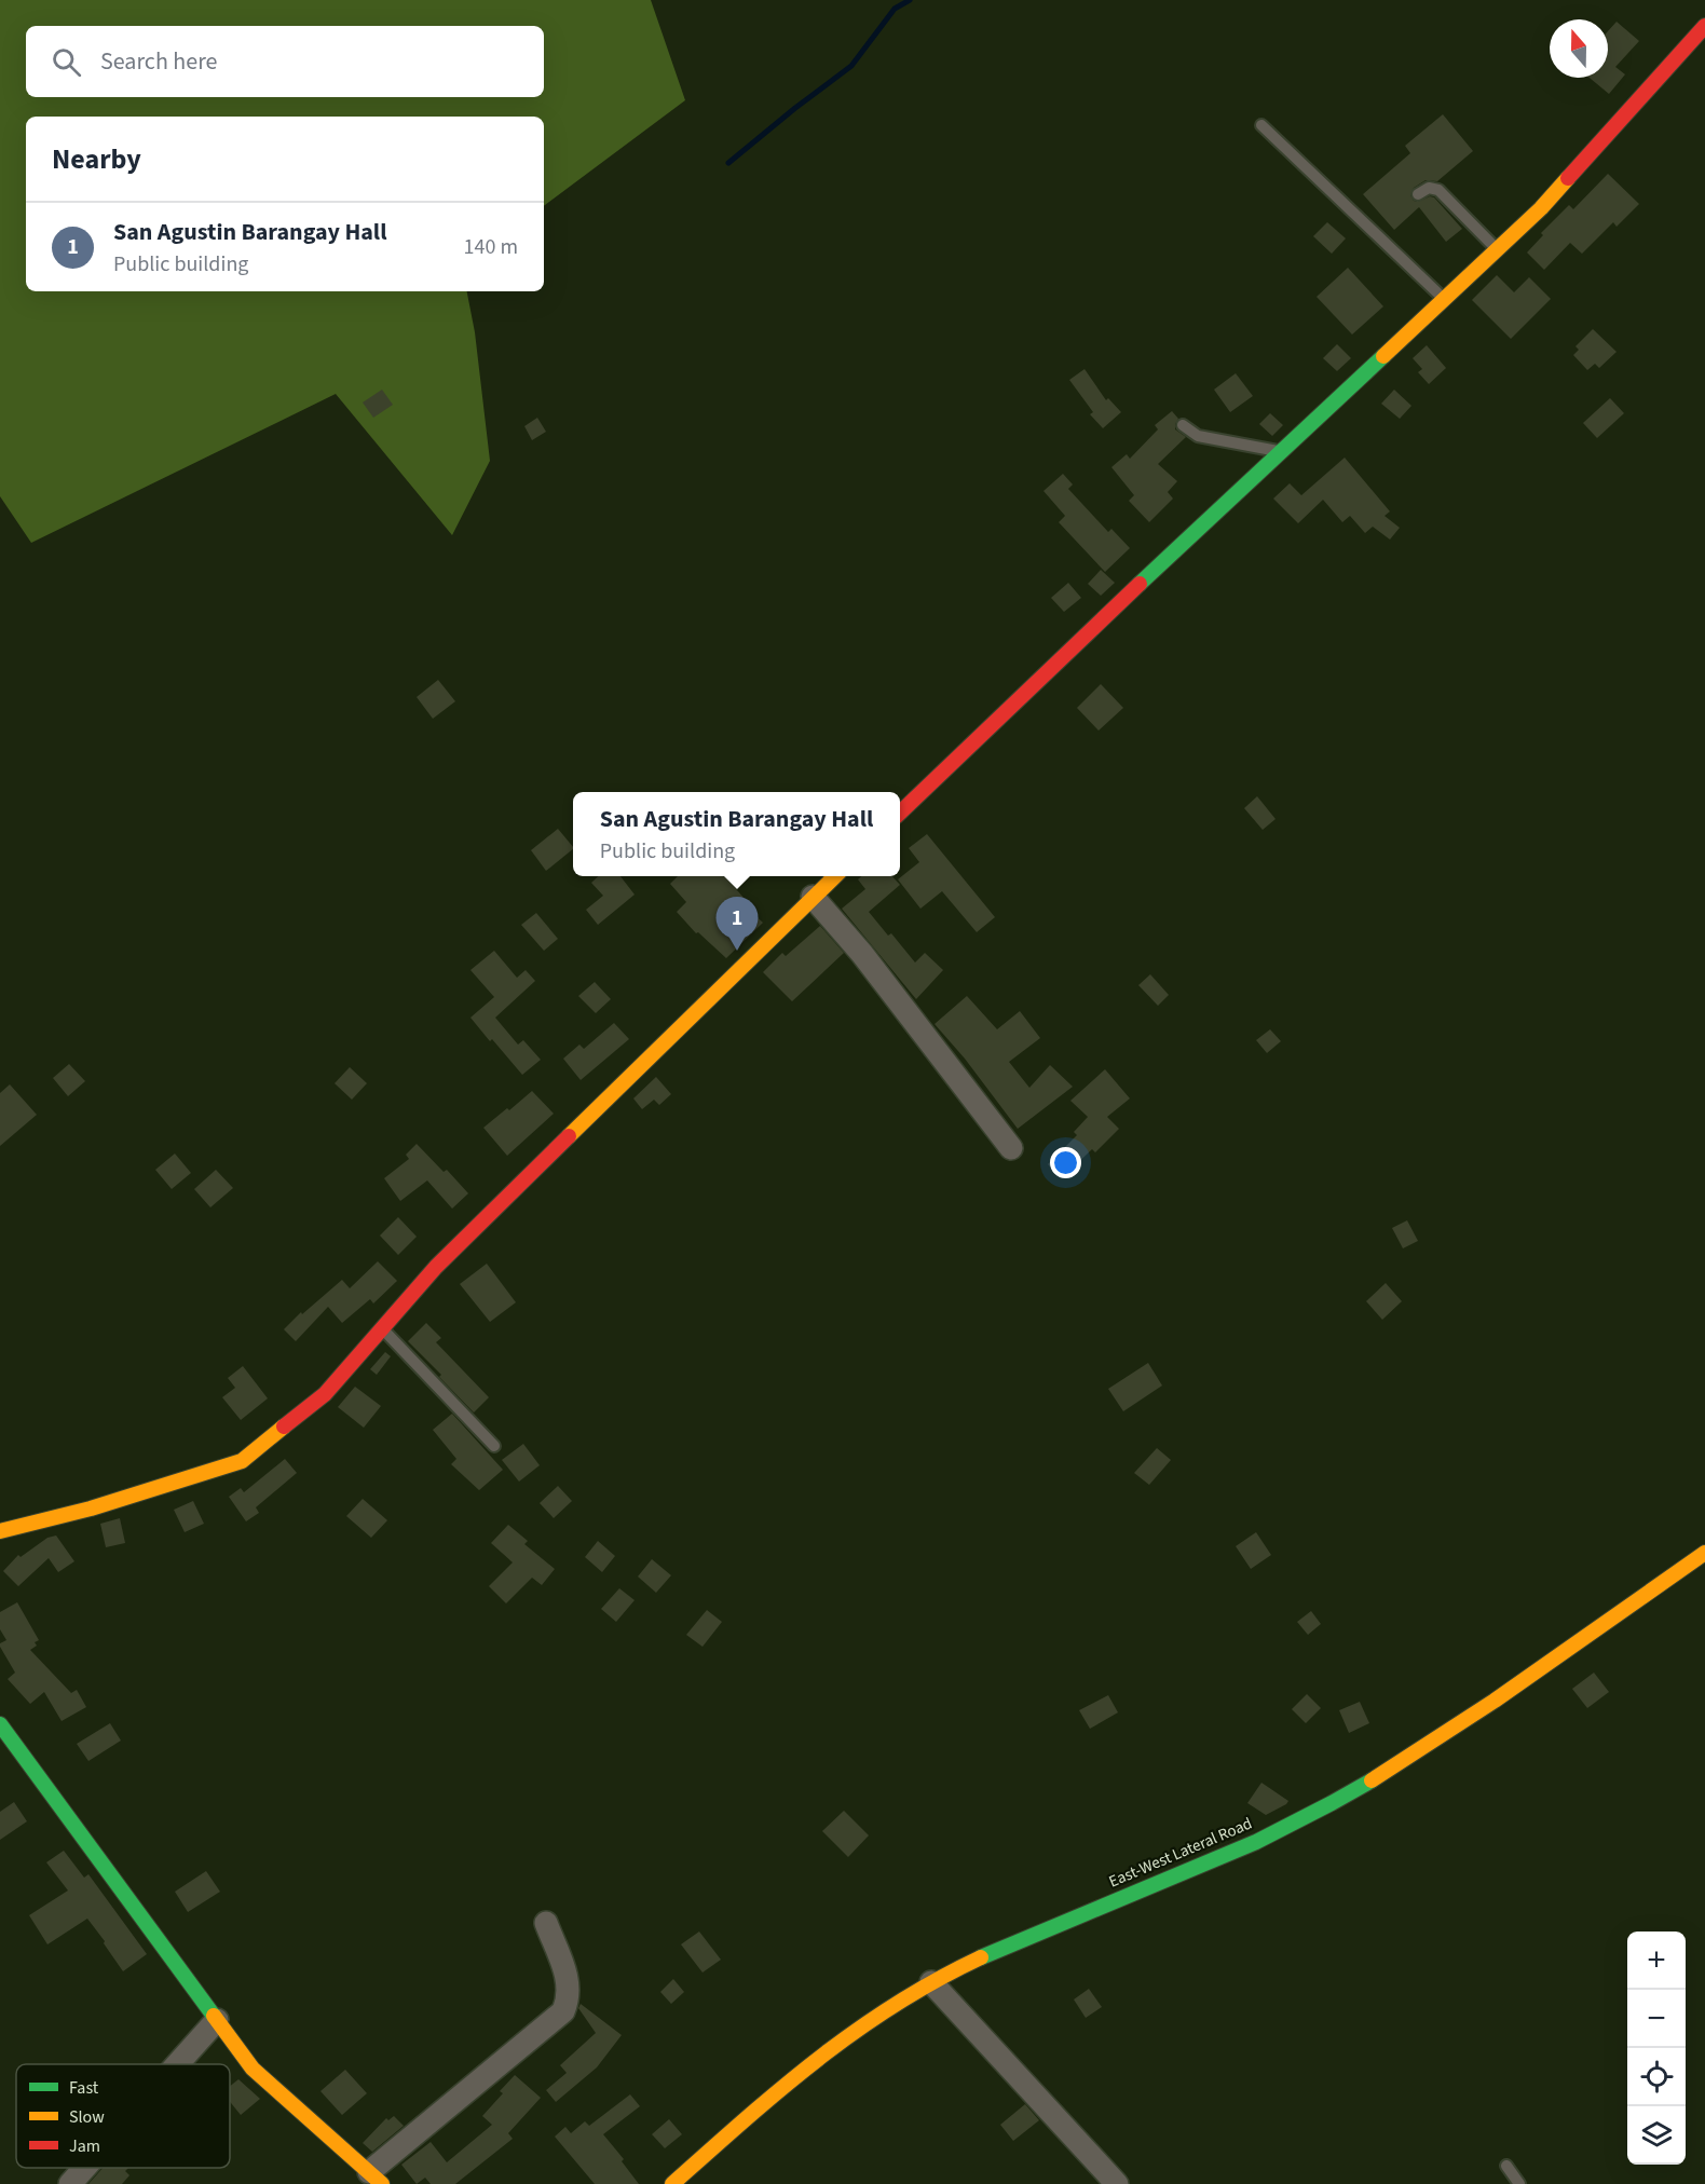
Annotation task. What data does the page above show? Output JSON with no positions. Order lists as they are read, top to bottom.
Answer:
{
  "streets": {
    "street": ["East-West Lateral Road"]
  },
  "legend": ["Fast", "Slow", "Jam"],
  "north": "top",
  "page": {
    "search": "Search here",
    "heading": "Nearby",
    "list": [
      {
        "mark": "1",
        "name": "San Agustin Barangay Hall",
        "note": "Public building",
        "value": "140 m"
      }
    ],
    "popup": ["San Agustin Barangay Hall", "Public building"],
    "pins": "1",
    "map_buttons": ["+", "−"]
  }
}
